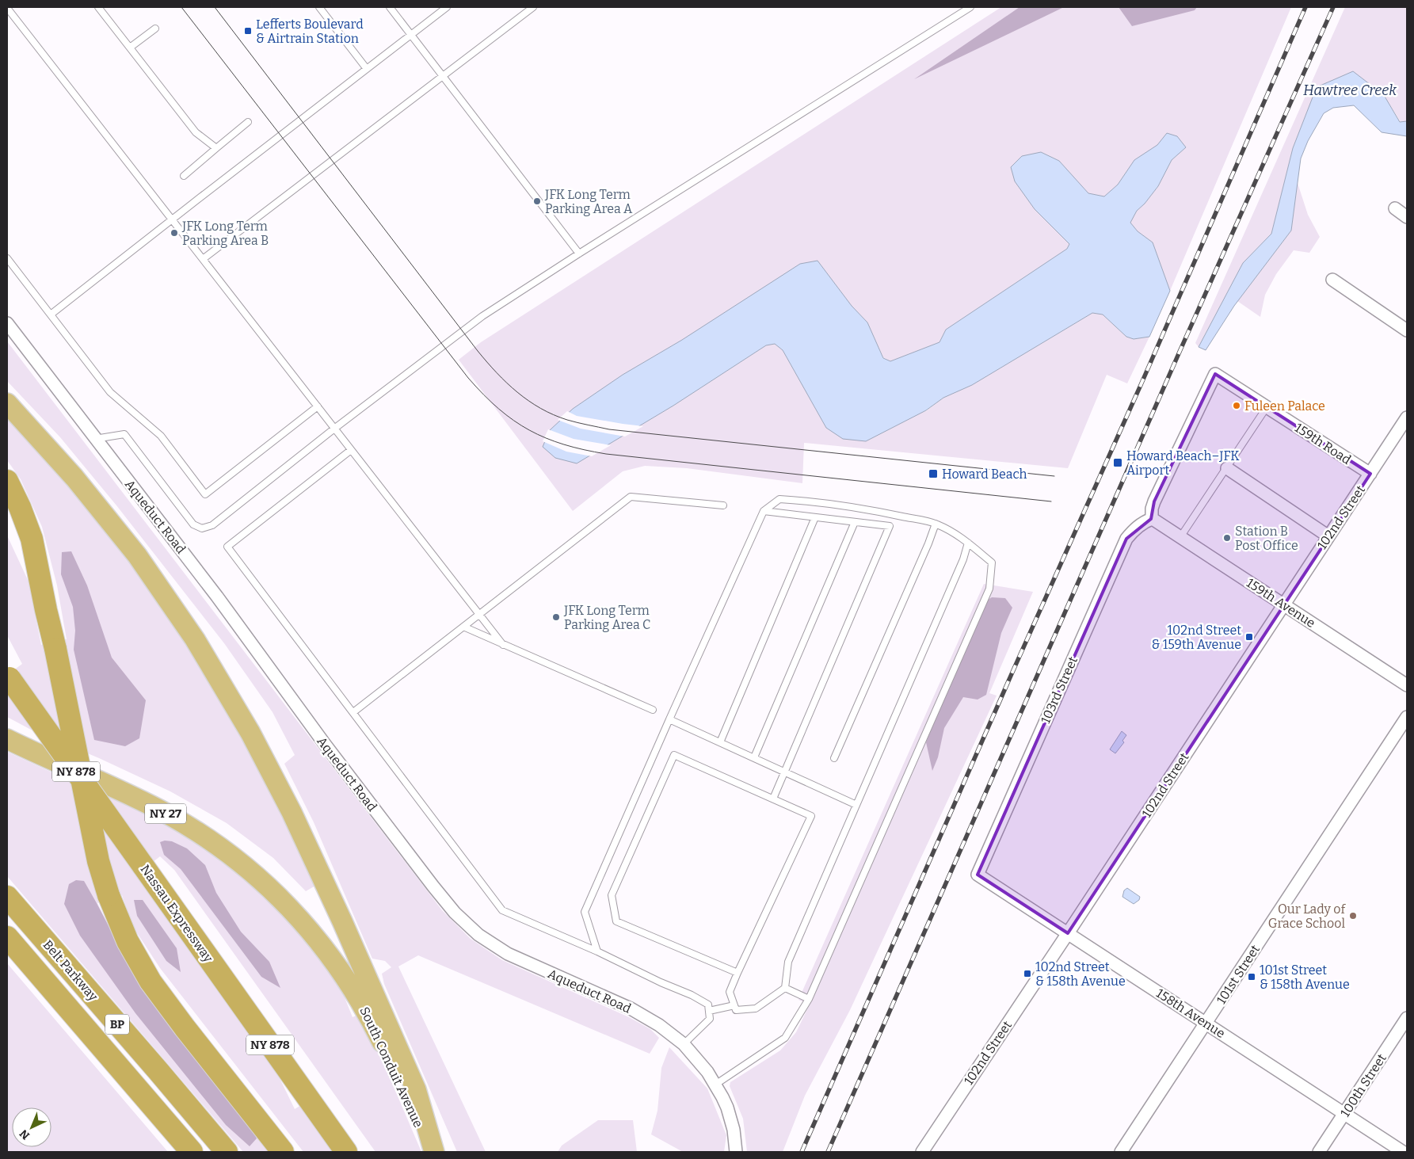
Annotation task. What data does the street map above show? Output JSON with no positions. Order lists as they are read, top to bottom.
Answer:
{
  "streets": {
    "highway": [
      "NY 878",
      "NY 27",
      "Nassau Expressway",
      "Belt Parkway",
      "BP",
      "South Conduit Avenue"
    ],
    "street": [
      "159th Road",
      "Aqueduct Road",
      "102nd Street",
      "159th Avenue",
      "103rd Street",
      "101st Street",
      "158th Avenue",
      "100th Street"
    ]
  },
  "crossings": [
    ["159th Road", "102nd Street"],
    ["159th Road", "159th Avenue"],
    ["159th Road", "103rd Street"],
    ["102nd Street", "159th Avenue"],
    ["102nd Street", "158th Avenue"],
    ["159th Avenue", "103rd Street"],
    ["103rd Street", "158th Avenue"],
    ["101st Street", "158th Avenue"],
    ["158th Avenue", "100th Street"]
  ],
  "water": ["Hawtree Creek"],
  "places": {
    "transit": [
      "Lefferts Boulevard & Airtrain Station",
      "Howard Beach–JFK Airport",
      "Howard Beach",
      "102nd Street & 159th Avenue",
      "102nd Street & 158th Avenue",
      "101st Street & 158th Avenue"
    ],
    "other": [
      "JFK Long Term Parking Area A",
      "JFK Long Term Parking Area B",
      "Fuleen Palace",
      "Station B Post Office",
      "JFK Long Term Parking Area C",
      "Our Lady of Grace School"
    ]
  },
  "north": "bottom left"
}
